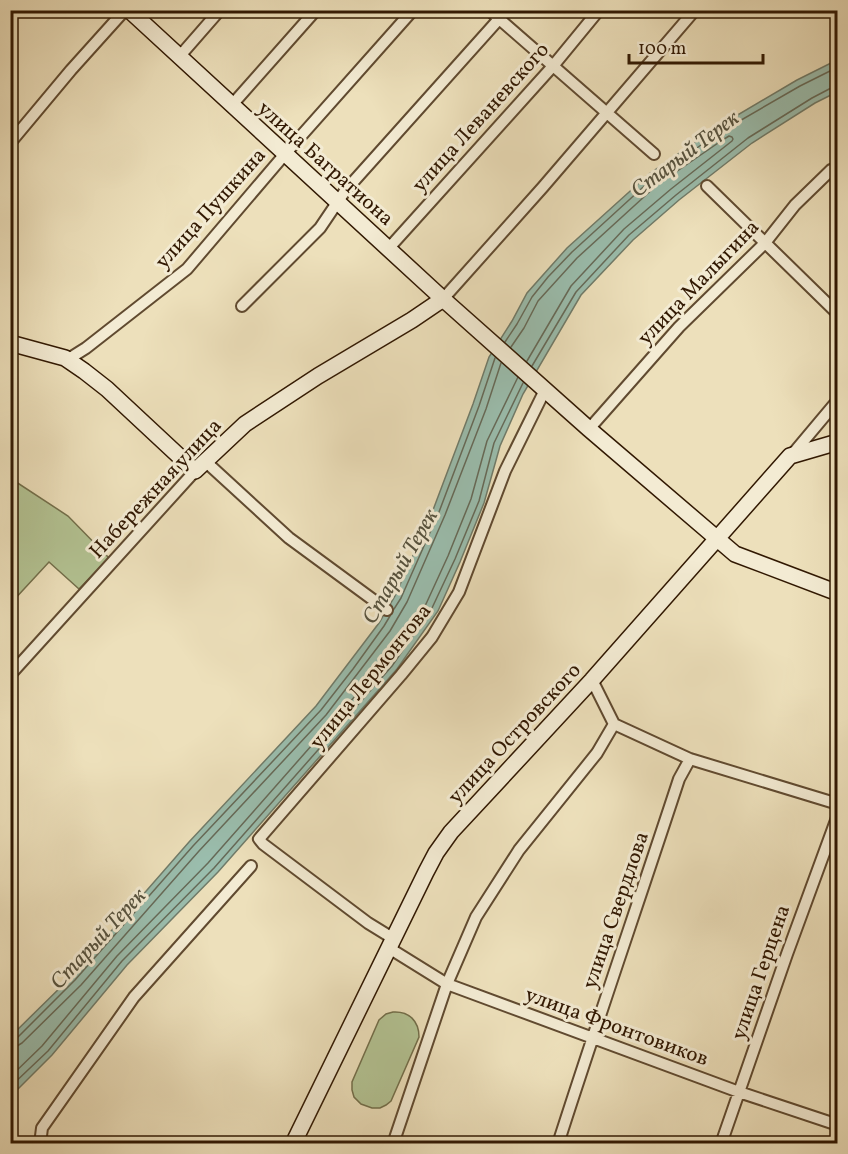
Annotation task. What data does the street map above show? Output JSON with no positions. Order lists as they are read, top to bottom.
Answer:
{
  "streets": {
    "street": [
      "улица Леваневского",
      "улица Багратиона",
      "улица Пушкина",
      "улица Малыгина",
      "Набережная улица",
      "улица Лермонтова",
      "улица Островского",
      "улица Свердлова",
      "улица Герцена",
      "улица Фронтовиков"
    ]
  },
  "crossings": [
    ["улица Леваневского", "улица Багратиона"],
    ["улица Багратиона", "улица Пушкина"],
    ["улица Багратиона", "Набережная улица"],
    ["улица Багратиона", "улица Лермонтова"],
    ["улица Лермонтова", "улица Фронтовиков"],
    ["улица Островского", "улица Фронтовиков"],
    ["улица Свердлова", "улица Фронтовиков"],
    ["улица Герцена", "улица Фронтовиков"]
  ],
  "water": ["Старый Терек"],
  "scale_bar": "100 m"
}
